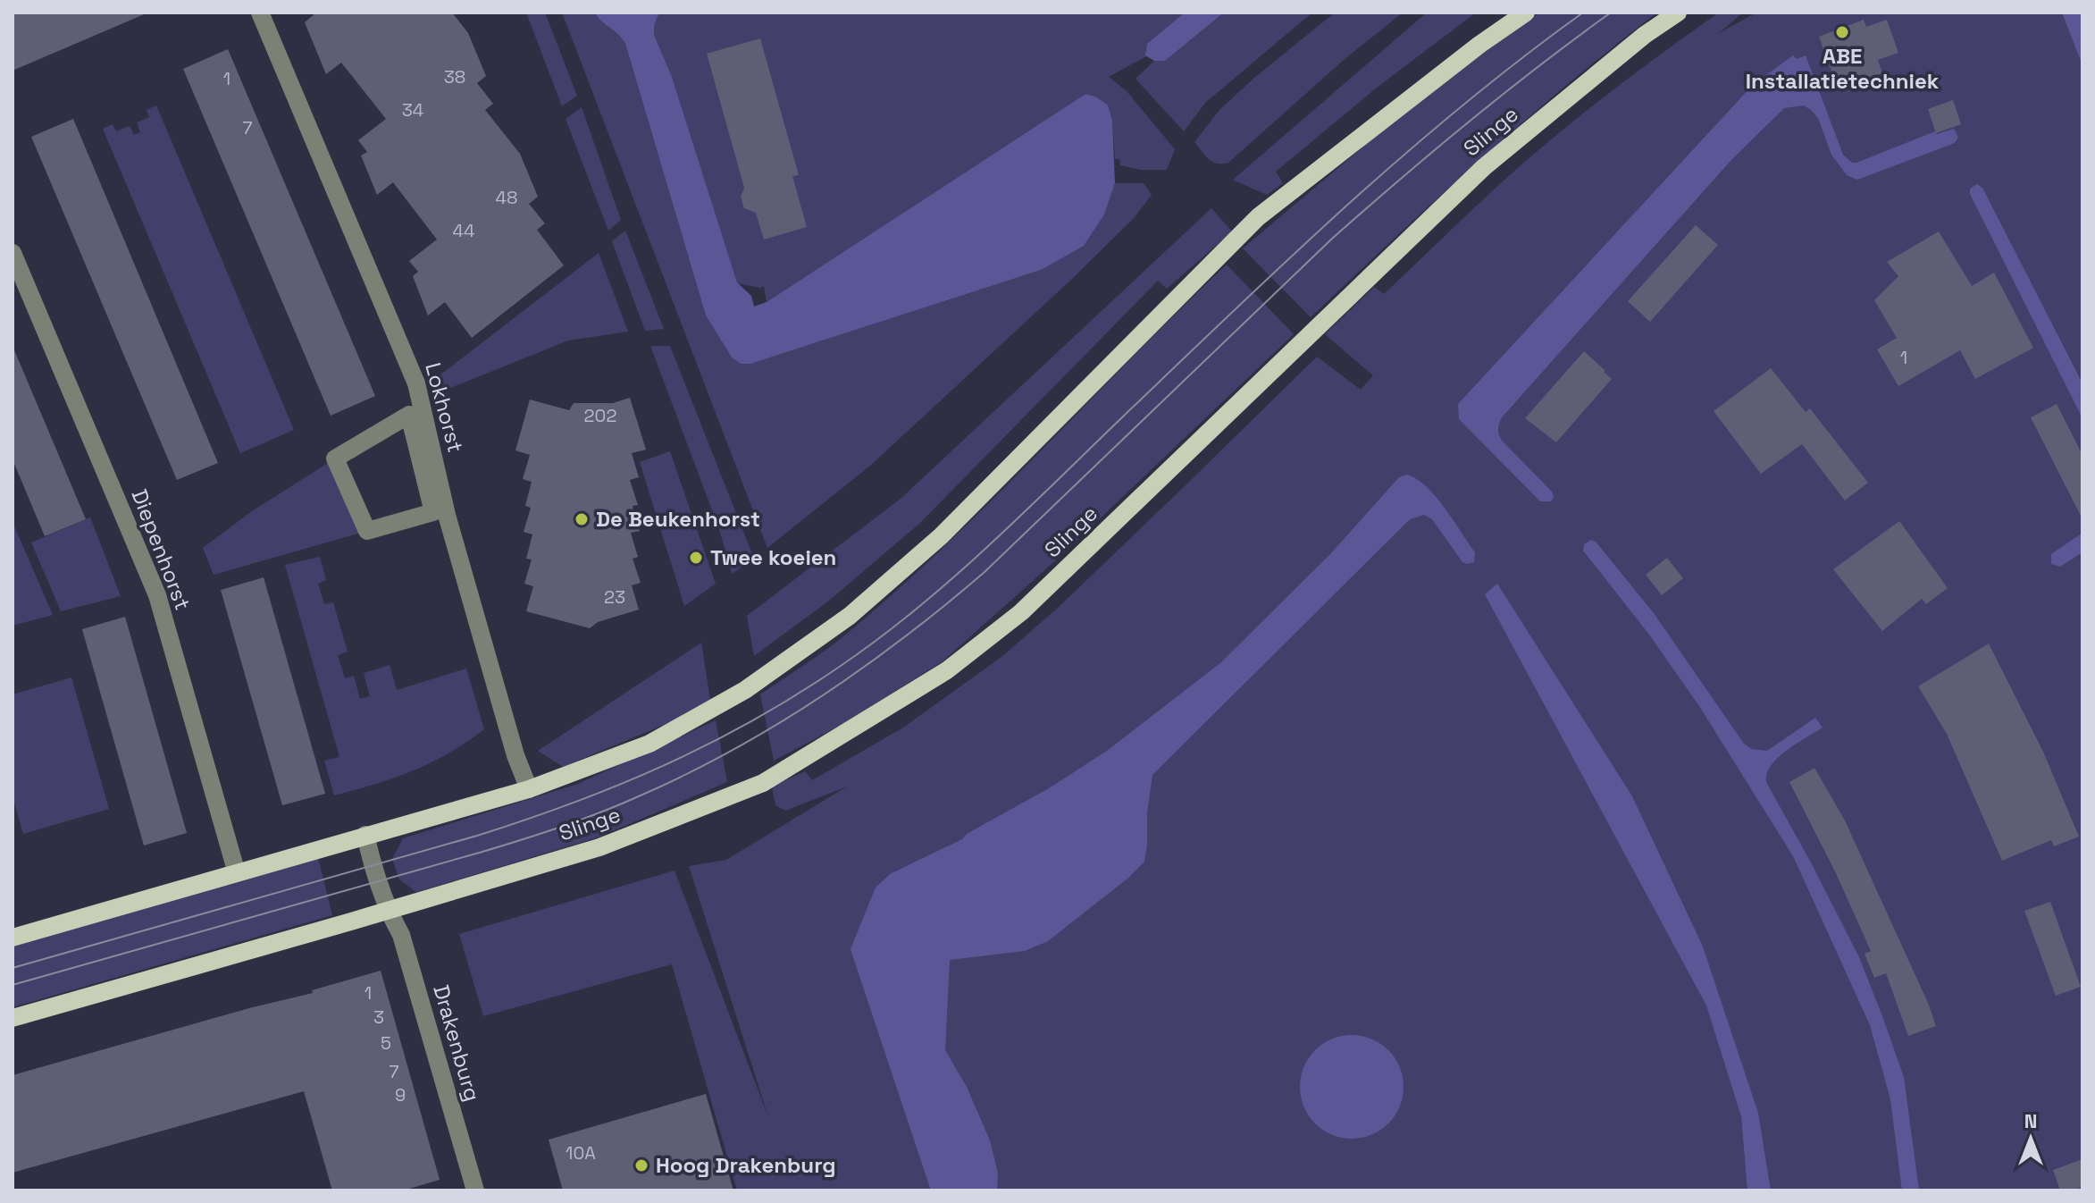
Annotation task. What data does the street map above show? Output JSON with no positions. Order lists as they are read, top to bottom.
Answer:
{
  "streets": {
    "main road": ["Slinge"],
    "street": ["Lokhorst", "Diepenhorst", "Drakenburg"]
  },
  "crossings": [
    ["Slinge", "Drakenburg"]
  ],
  "places": [
    "ABE Installatietechniek",
    "De Beukenhorst",
    "Twee koeien",
    "Hoog Drakenburg"
  ],
  "house_numbers": [
    "38",
    "1",
    "34",
    "7",
    "48",
    "44",
    "1",
    "202",
    "23",
    "1",
    "3",
    "5",
    "7",
    "9",
    "10A"
  ],
  "north": "top"
}
